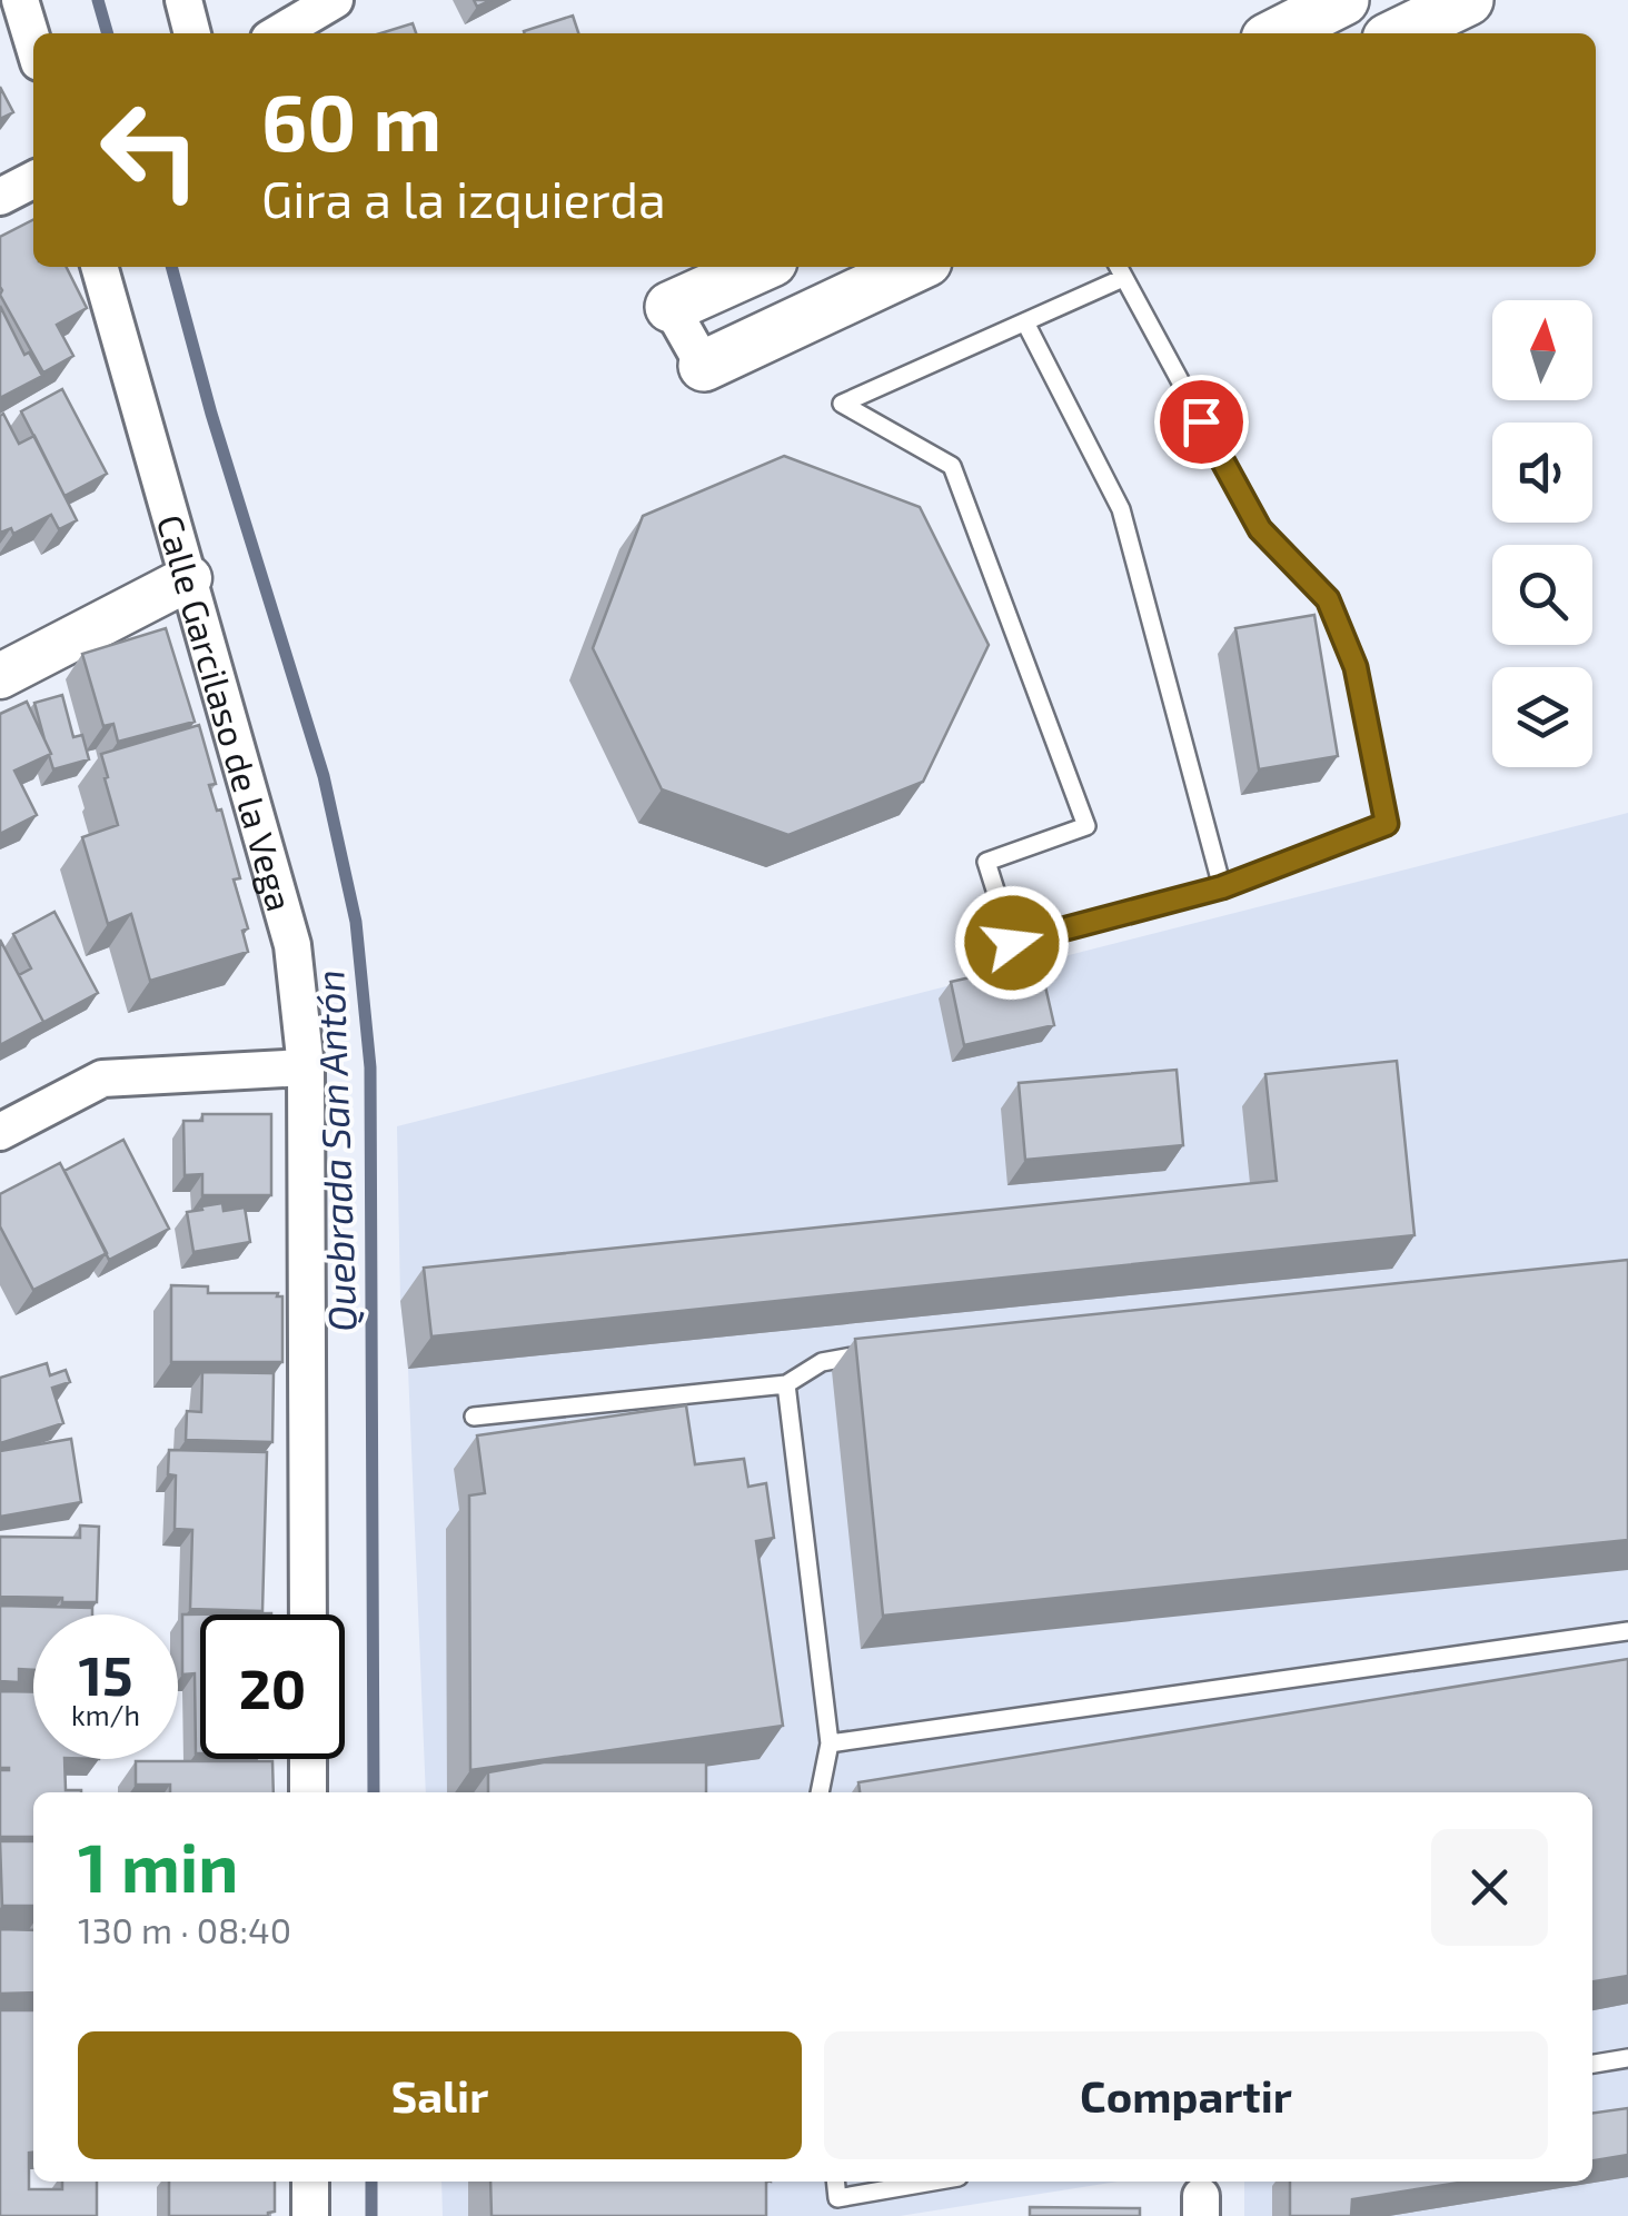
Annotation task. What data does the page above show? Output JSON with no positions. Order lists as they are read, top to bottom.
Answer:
{
  "streets": {
    "street": ["Calle Garcilaso de la Vega"]
  },
  "water": ["Quebrada San Antón"],
  "north": "top",
  "page": {
    "turn": ["60 m", "Gira a la izquierda"],
    "speed": "15 km/h",
    "limit": "20",
    "heading": ["1 min", "130 m · 08:40"],
    "buttons": ["Salir", "Compartir"]
  }
}
